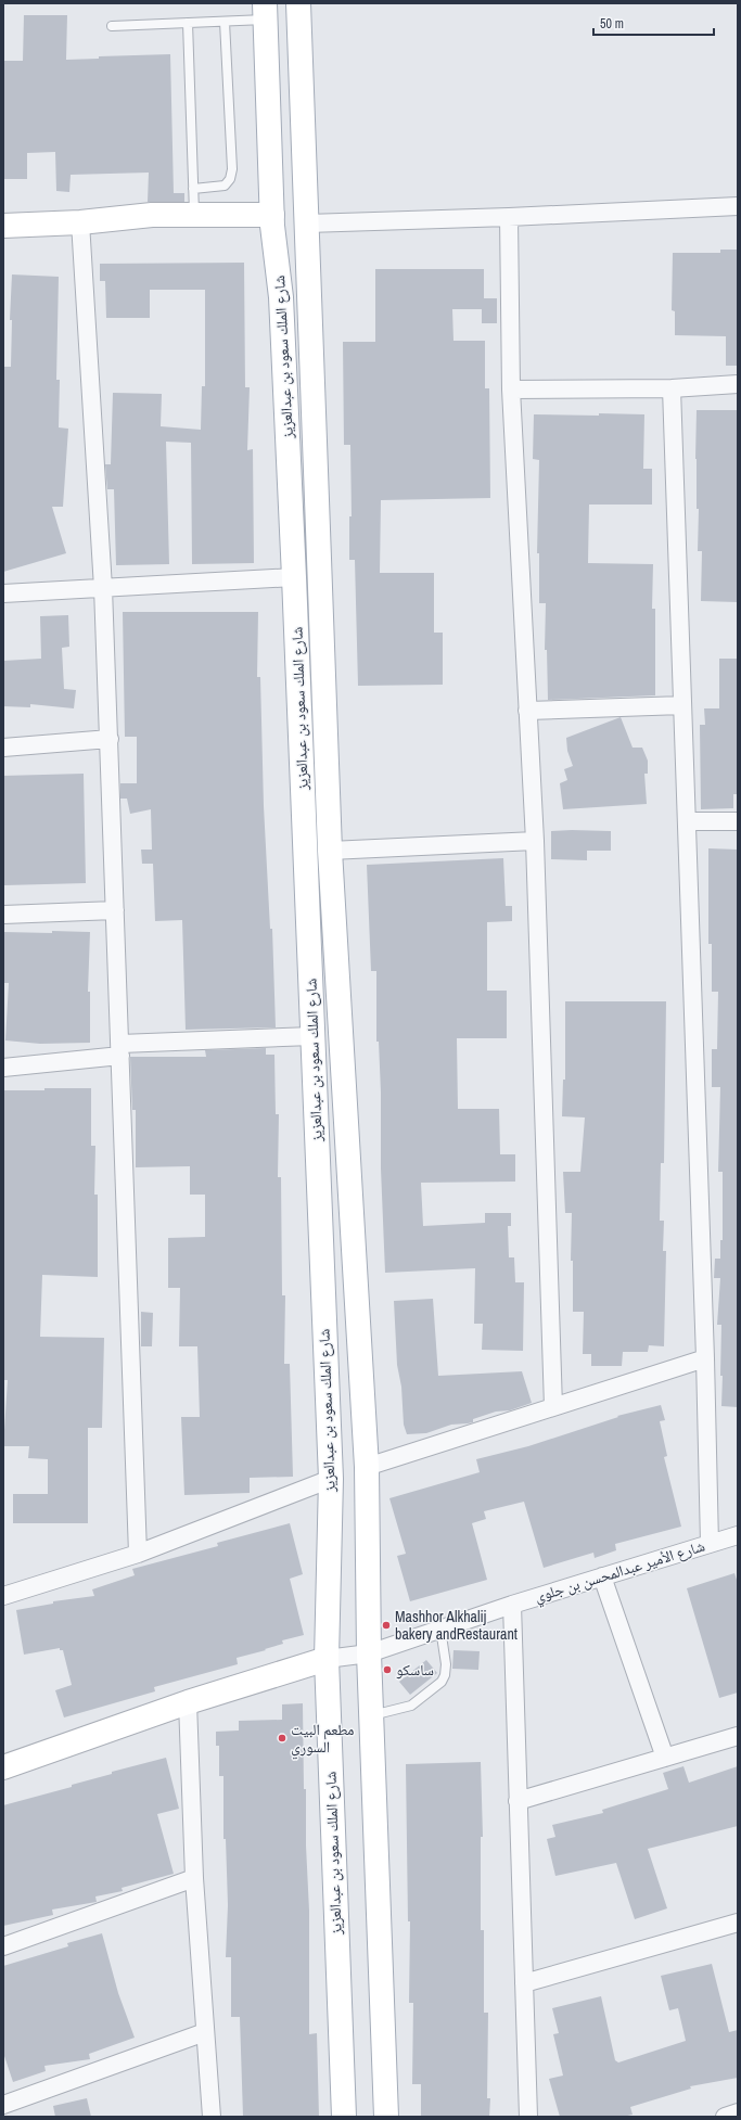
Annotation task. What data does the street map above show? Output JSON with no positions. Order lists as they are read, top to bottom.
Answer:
{
  "streets": {
    "main road": ["شارع الملك سعود بن عبدالعزيز"],
    "street": ["شارع الأمير عبدالمحسن بن جلوي"]
  },
  "crossings": [
    ["شارع الملك سعود بن عبدالعزيز", "شارع الأمير عبدالمحسن بن جلوي"]
  ],
  "places": ["Mashhor Alkhalij bakery andRestaurant", "ساسكو", "مطعم البيت السوري"],
  "scale_bar": "50 m"
}
